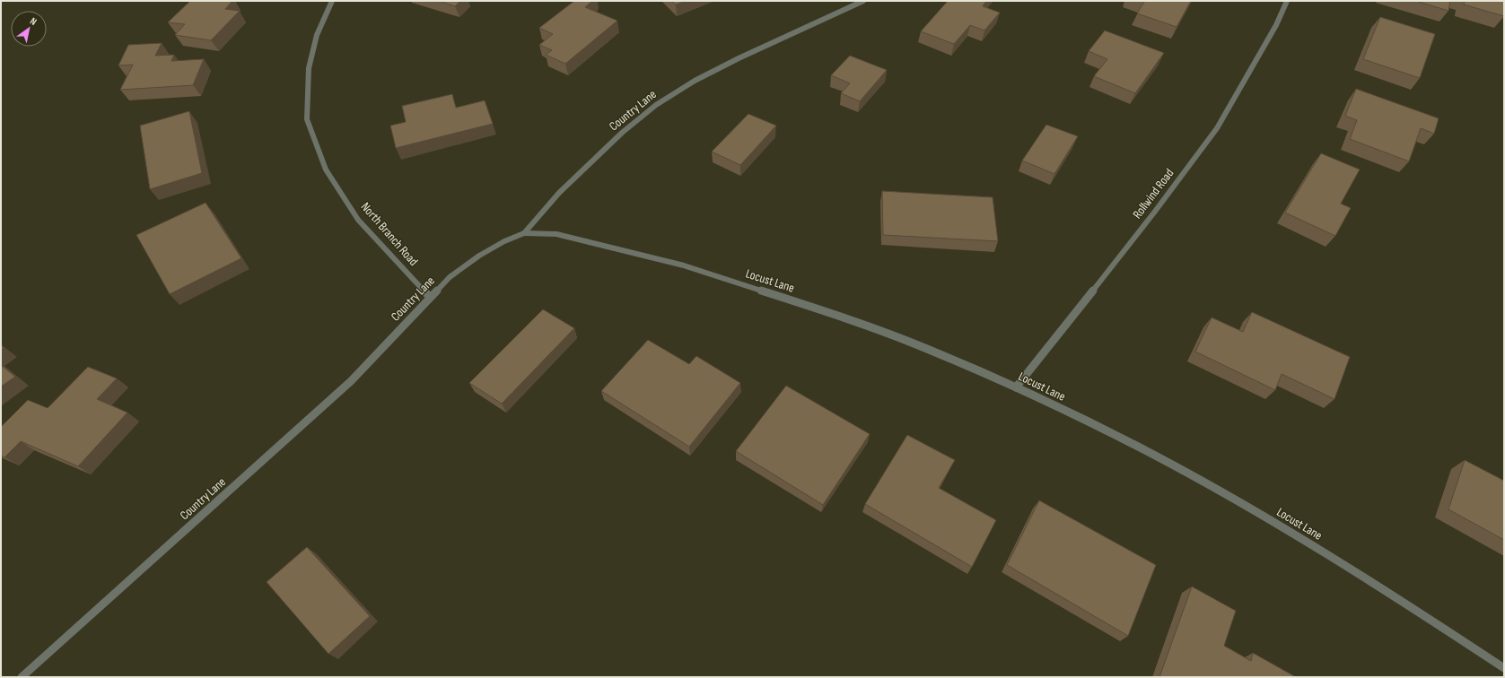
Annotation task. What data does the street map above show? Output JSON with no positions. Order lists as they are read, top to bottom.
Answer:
{
  "streets": {
    "street": [
      "Country Lane",
      "Rollwind Road",
      "North Branch Road",
      "Locust Lane"
    ]
  },
  "crossings": [
    ["Country Lane", "North Branch Road"],
    ["Country Lane", "Locust Lane"],
    ["Rollwind Road", "Locust Lane"]
  ],
  "north": "top right"
}
